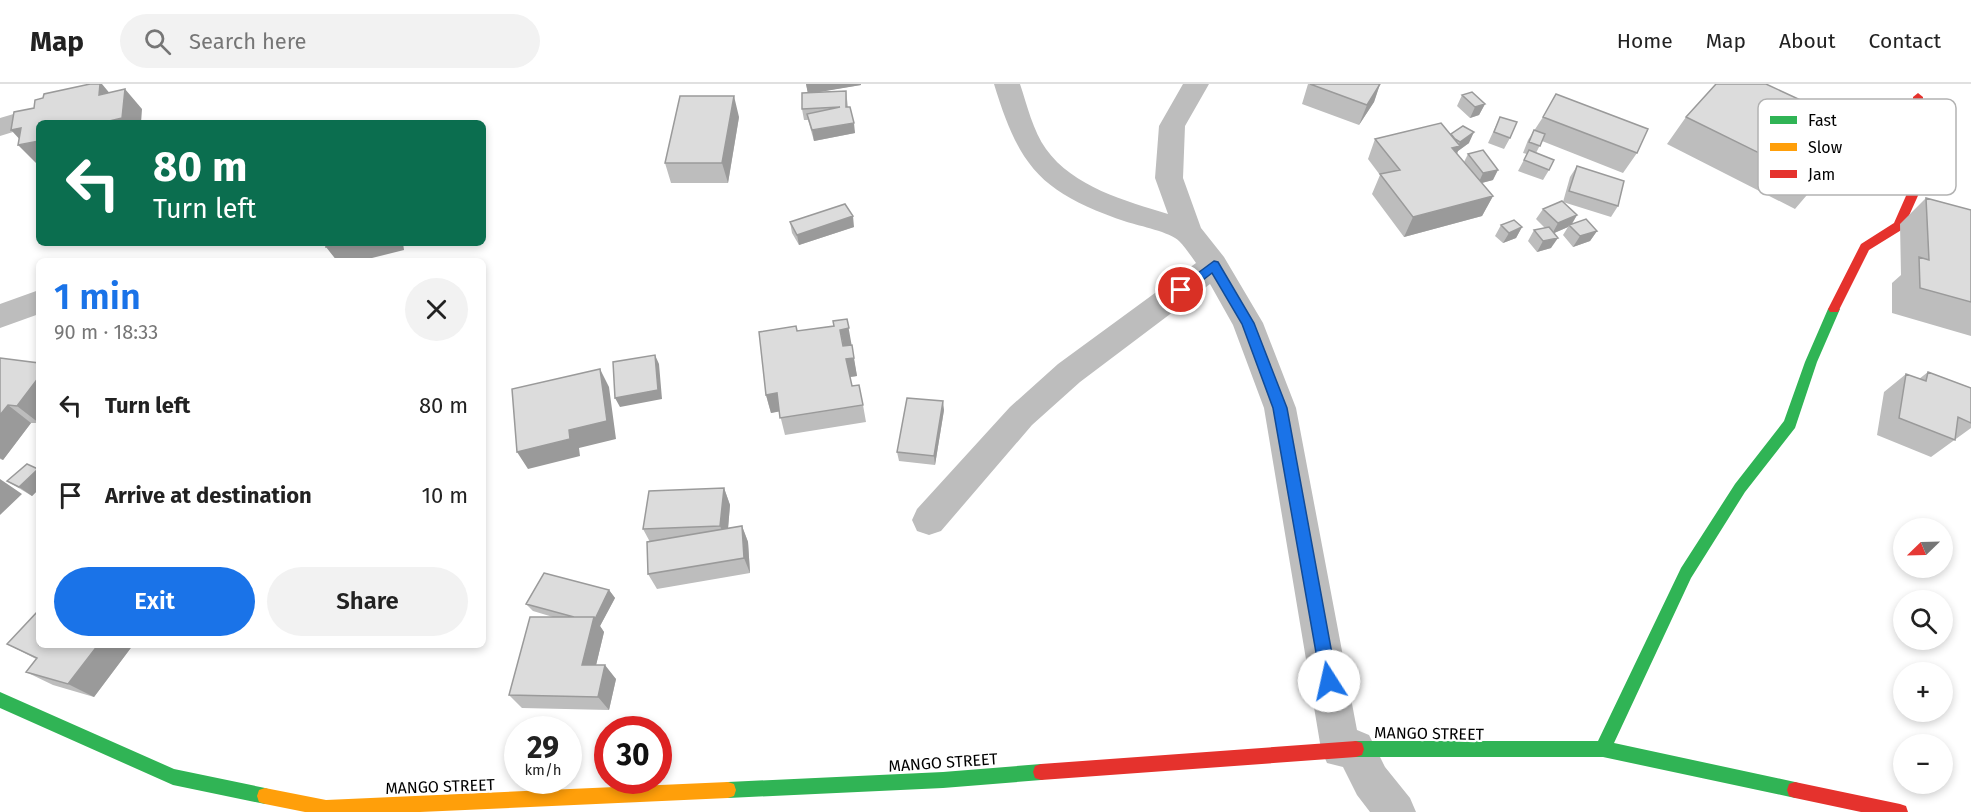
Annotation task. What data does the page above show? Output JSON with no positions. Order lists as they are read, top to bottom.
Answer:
{
  "streets": {
    "street": ["MANGO STREET"]
  },
  "legend": ["Fast", "Slow", "Jam"],
  "north": "bottom left",
  "page": {
    "header": "Map",
    "search": "Search here",
    "nav": [
      "Home",
      "Map",
      "About",
      "Contact"
    ],
    "turn": ["80 m", "Turn left"],
    "heading": ["1 min", "90 m · 18:33"],
    "list": [
      {
        "name": "Turn left",
        "value": "80 m"
      },
      {
        "name": "Arrive at destination",
        "value": "10 m"
      }
    ],
    "map_buttons": ["+", "−"],
    "buttons": ["Exit", "Share"],
    "speed": "29 km/h",
    "limit": "30"
  }
}
